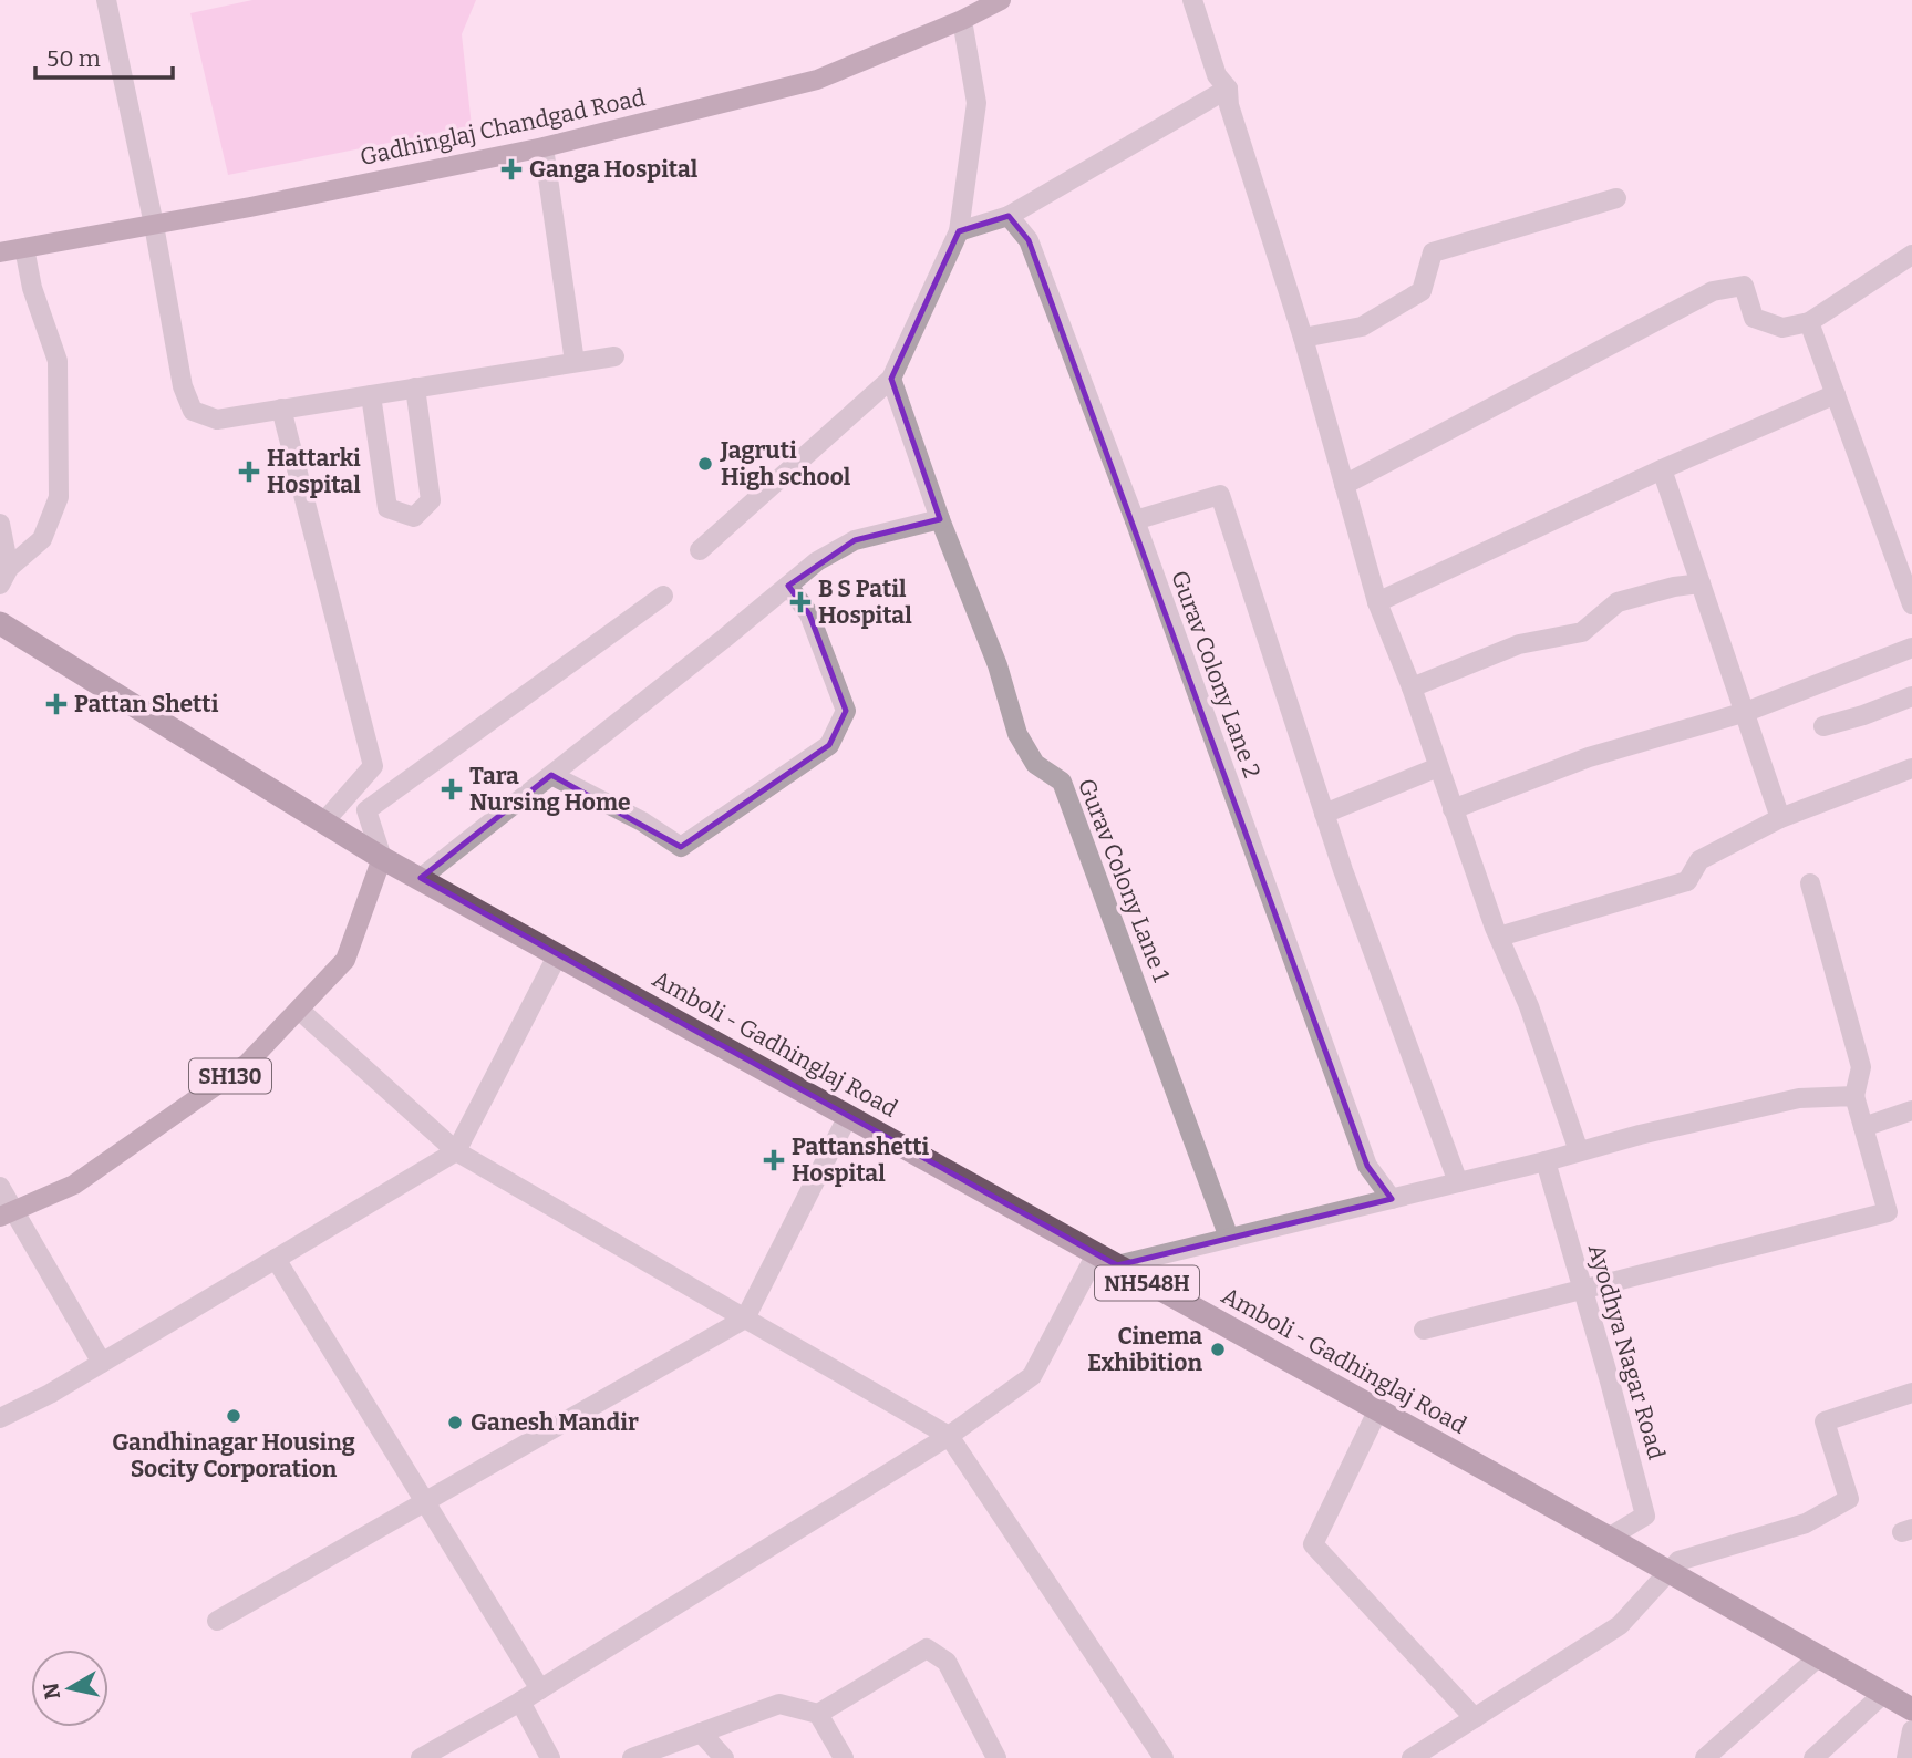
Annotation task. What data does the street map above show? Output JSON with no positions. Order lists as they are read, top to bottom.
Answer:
{
  "streets": {
    "highway": ["Amboli - Gadhinglaj Road", "NH548H"],
    "main road": ["Gadhinglaj Chandgad Road", "SH130"],
    "street": ["Gurav Colony Lane 2", "Gurav Colony Lane 1", "Ayodhya Nagar Road"]
  },
  "crossings": [
    ["Amboli - Gadhinglaj Road", "SH130"],
    ["Amboli - Gadhinglaj Road", "NH548H"],
    ["Amboli - Gadhinglaj Road", "Ayodhya Nagar Road"],
    ["SH130", "NH548H"]
  ],
  "places": {
    "health": [
      "Ganga Hospital",
      "Hattarki Hospital",
      "B S Patil Hospital",
      "Pattan Shetti",
      "Tara Nursing Home",
      "Pattanshetti Hospital"
    ],
    "other": [
      "Jagruti High school",
      "Cinema Exhibition",
      "Gandhinagar Housing Socity Corporation",
      "Ganesh Mandir"
    ]
  },
  "scale_bar": "50 m",
  "north": "left"
}
